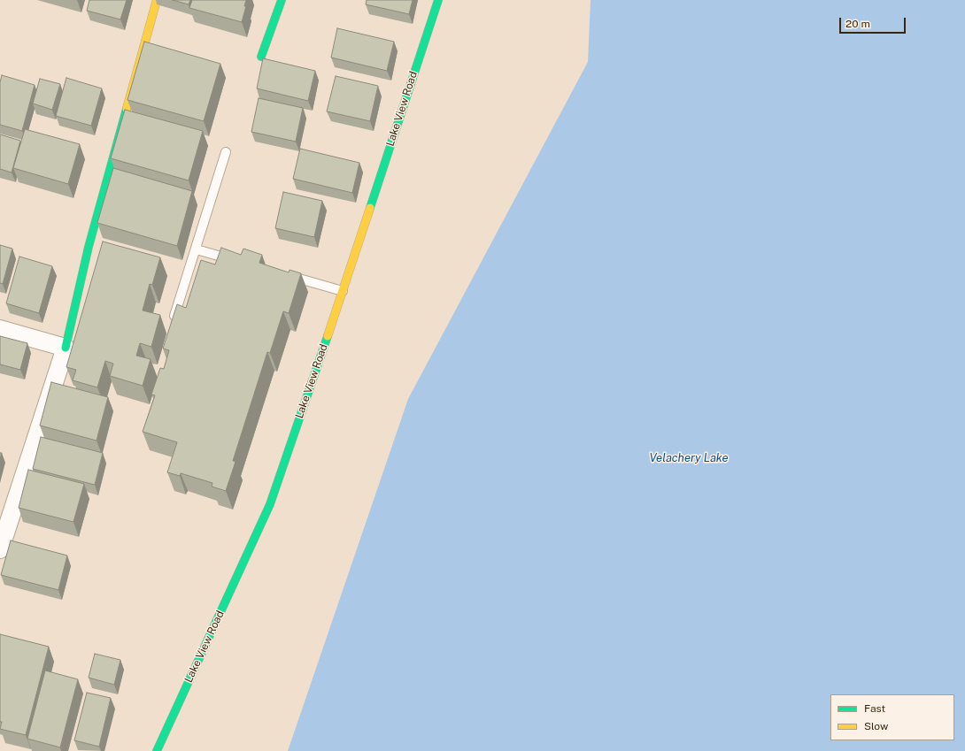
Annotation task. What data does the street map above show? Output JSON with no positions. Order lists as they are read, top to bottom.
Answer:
{
  "streets": {
    "street": ["Lake View Road"]
  },
  "water": ["Velachery Lake"],
  "legend": ["Fast", "Slow"],
  "scale_bar": "20 m"
}
